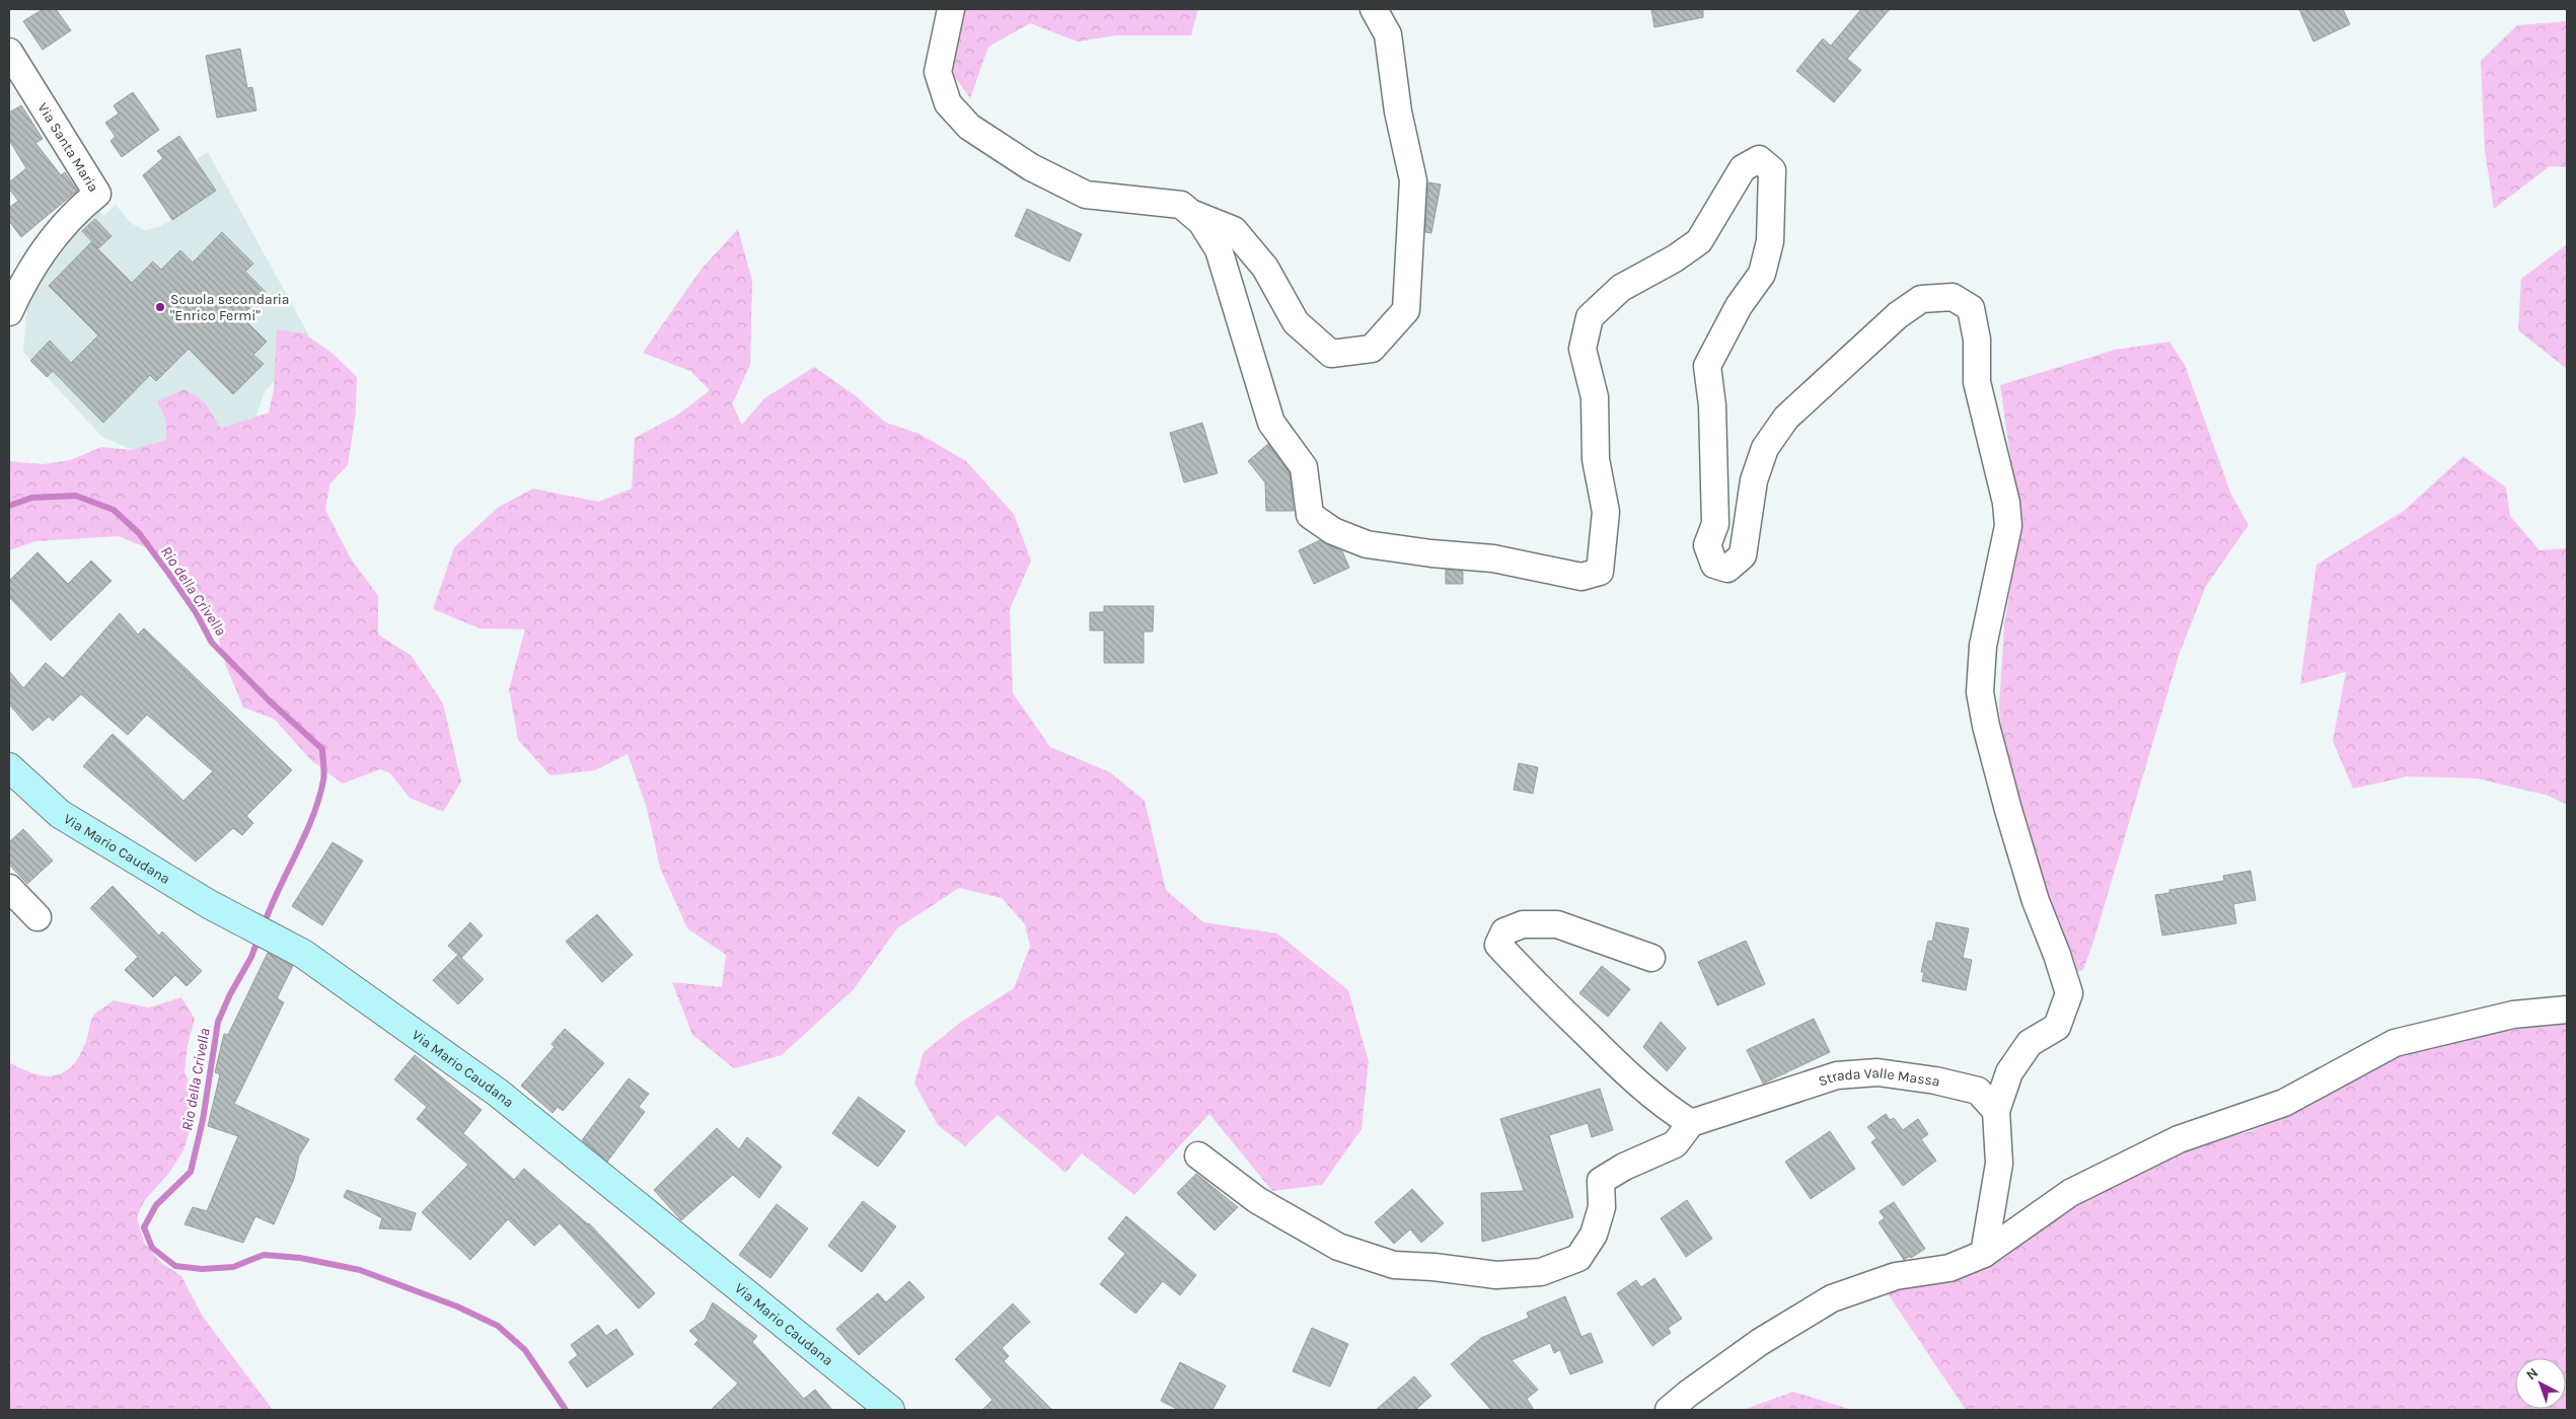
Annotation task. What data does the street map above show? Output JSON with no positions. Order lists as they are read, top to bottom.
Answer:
{
  "streets": {
    "main road": ["Via Mario Caudana"],
    "street": ["Via Santa Maria", "Strada Valle Massa"]
  },
  "water": ["Rio della Crivella"],
  "places": ["Scuola secondaria \"Enrico Fermi\""],
  "north": "top left"
}
